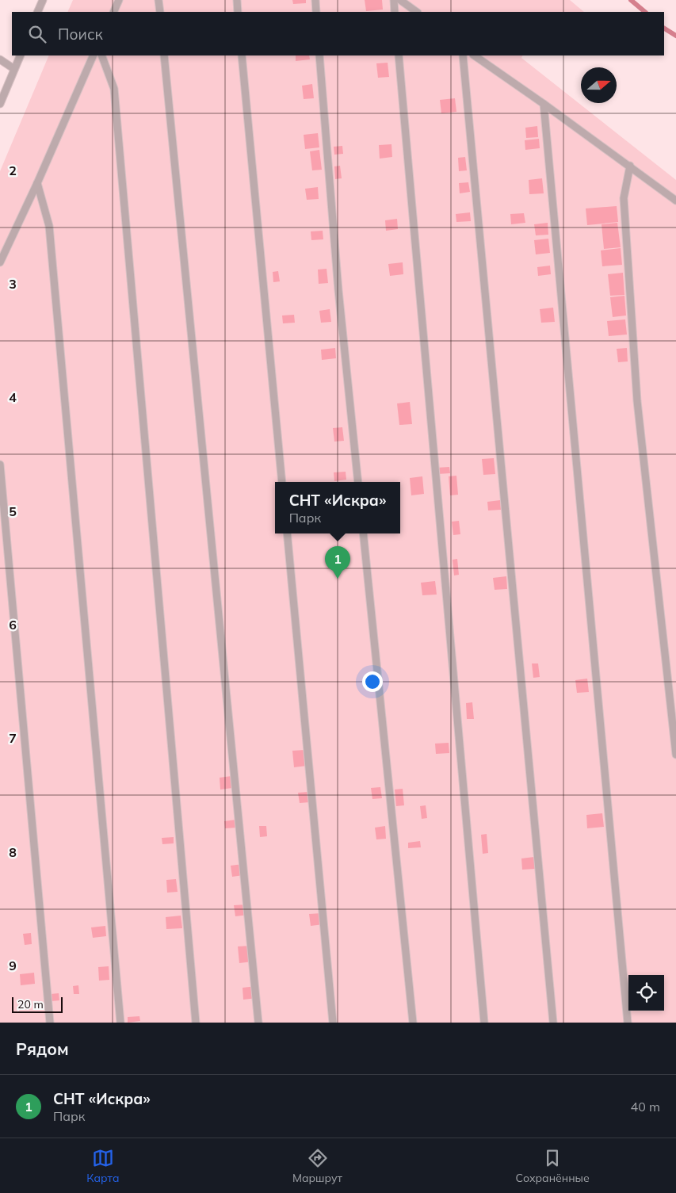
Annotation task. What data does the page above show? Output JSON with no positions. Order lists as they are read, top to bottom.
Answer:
{
  "scale_bar": "20 m",
  "north": "right",
  "page": {
    "search": "Поиск",
    "popup": ["СНТ «Искра»", "Парк"],
    "pins": "1",
    "scale": "20 m",
    "heading": "Рядом",
    "list": [
      {
        "mark": "1",
        "name": "СНТ «Искра»",
        "note": "Парк",
        "value": "40 m"
      }
    ],
    "nav": ["Карта", "Маршрут", "Сохранённые"]
  },
  "grid": {
    "rows": [
      "2",
      "3",
      "4",
      "5",
      "6",
      "7",
      "8",
      "9"
    ]
  }
}
